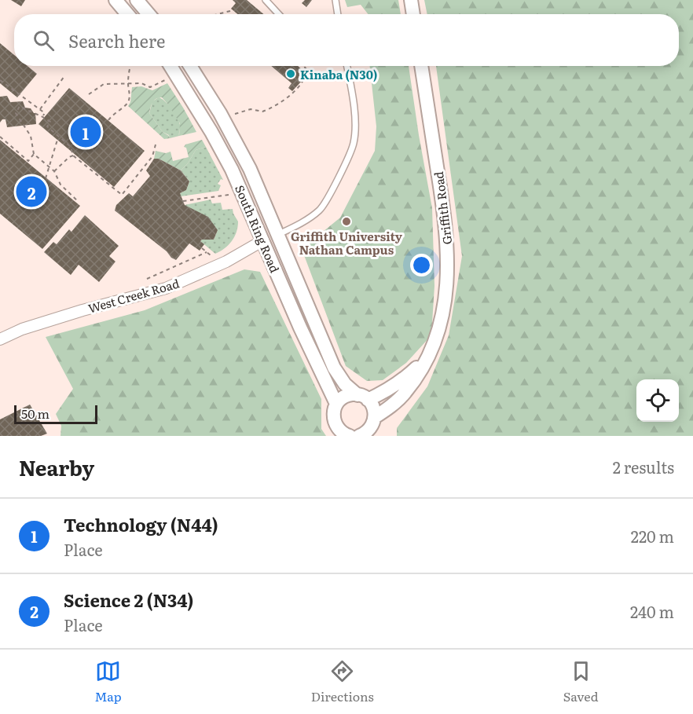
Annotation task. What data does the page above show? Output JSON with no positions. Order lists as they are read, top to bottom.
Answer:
{
  "streets": {
    "street": ["Griffith Road", "South Ring Road", "West Creek Road"]
  },
  "crossings": [
    ["Griffith Road", "South Ring Road"],
    ["South Ring Road", "West Creek Road"]
  ],
  "places": ["Kinaba (N30)", "Griffith University Nathan Campus"],
  "scale_bar": "50 m",
  "page": {
    "search": "Search here",
    "pins": ["1", "2"],
    "scale": "50 m",
    "heading": ["Nearby", "2 results"],
    "list": [
      {
        "mark": "1",
        "name": "Technology (N44)",
        "note": "Place",
        "value": "220 m"
      },
      {
        "mark": "2",
        "name": "Science 2 (N34)",
        "note": "Place",
        "value": "240 m"
      }
    ],
    "nav": ["Map", "Directions", "Saved"]
  }
}
